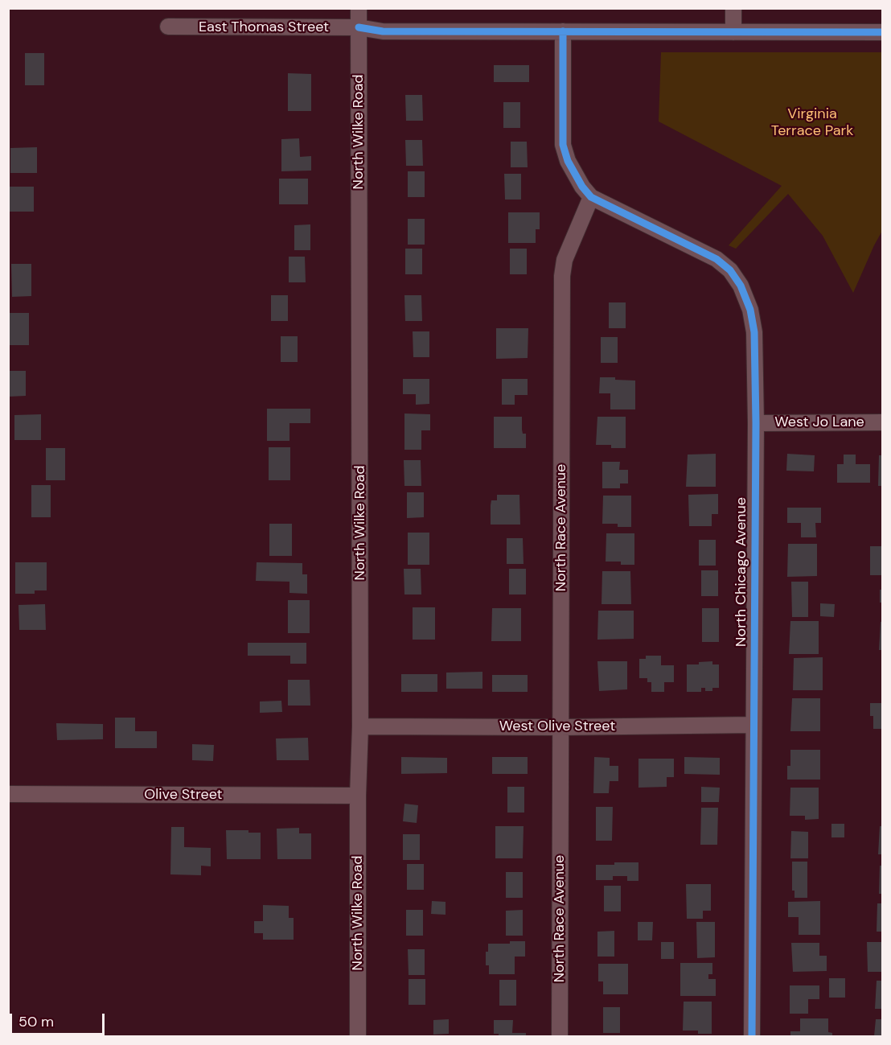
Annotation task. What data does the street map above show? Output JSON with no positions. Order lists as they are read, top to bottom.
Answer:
{
  "streets": {
    "street": [
      "East Thomas Street",
      "North Wilke Road",
      "West Jo Lane",
      "North Race Avenue",
      "North Chicago Avenue",
      "West Olive Street",
      "Olive Street"
    ]
  },
  "crossings": [
    ["East Thomas Street", "North Wilke Road"],
    ["North Wilke Road", "West Olive Street"],
    ["North Wilke Road", "Olive Street"],
    ["West Jo Lane", "North Chicago Avenue"],
    ["North Race Avenue", "North Chicago Avenue"],
    ["North Race Avenue", "West Olive Street"],
    ["North Chicago Avenue", "West Olive Street"]
  ],
  "parks": ["Virginia Terrace Park"],
  "scale_bar": "50 m"
}
